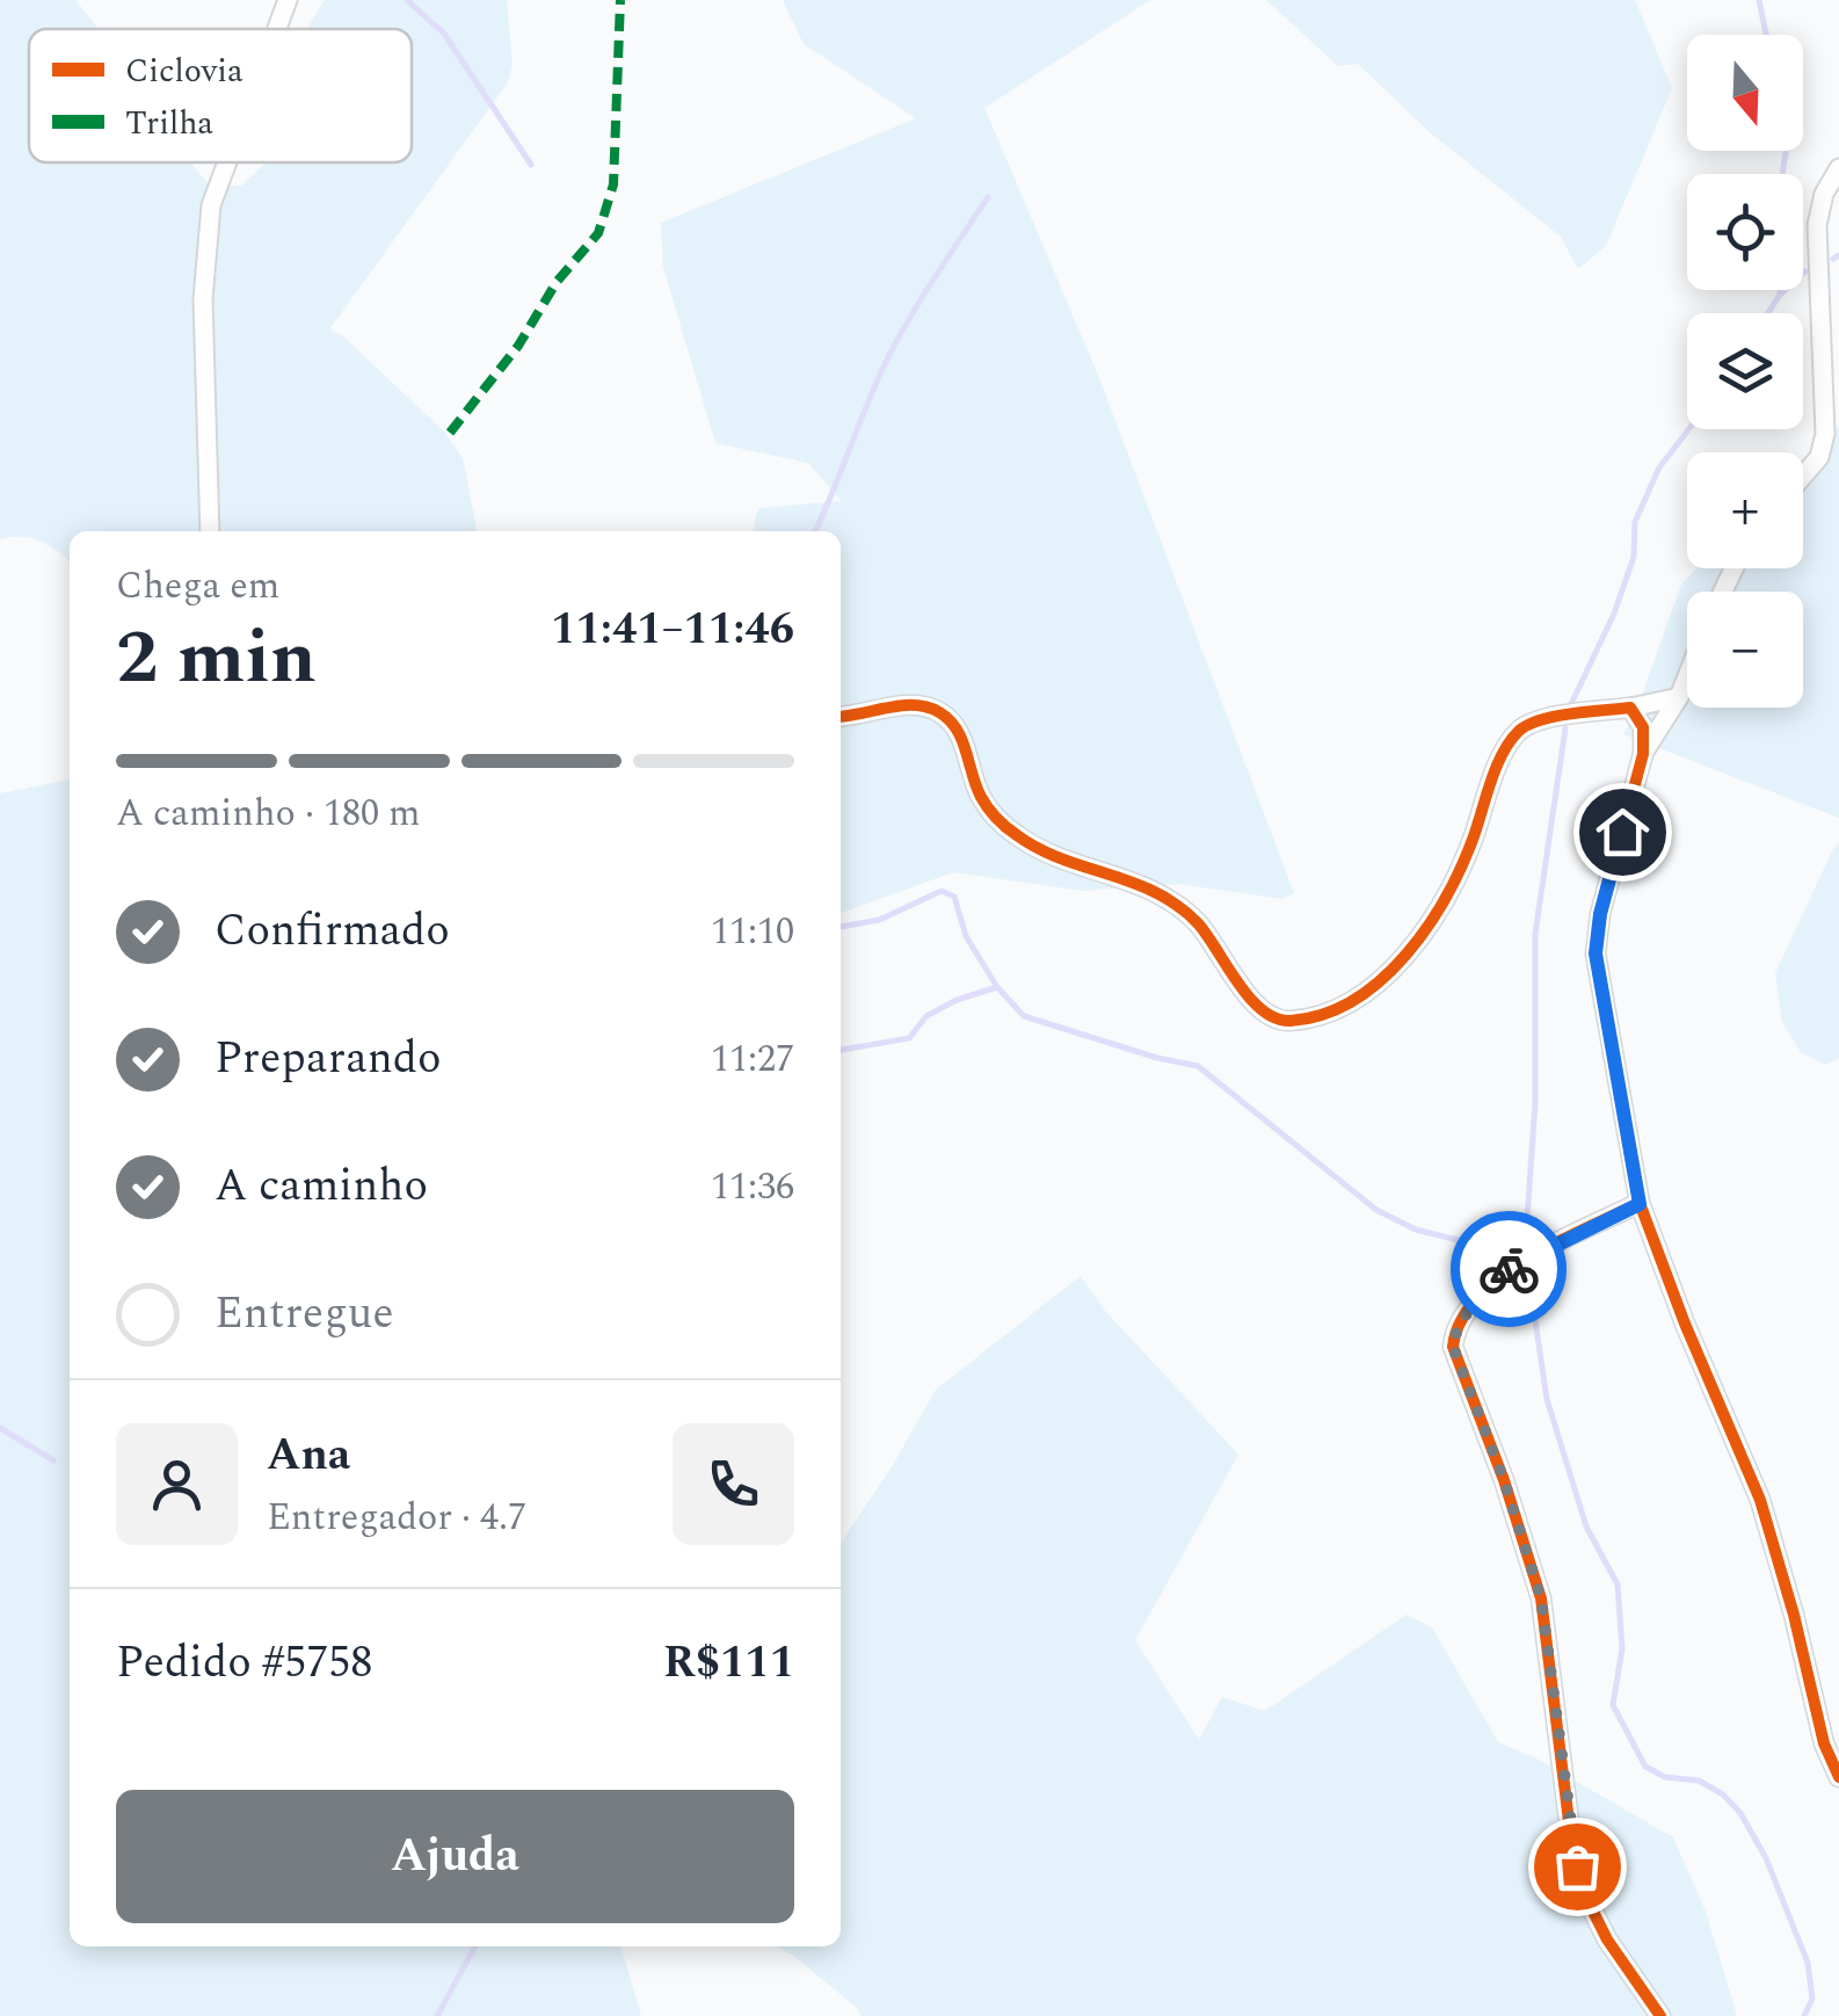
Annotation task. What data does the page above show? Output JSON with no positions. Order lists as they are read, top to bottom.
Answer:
{
  "legend": ["Ciclovia", "Trilha"],
  "north": "bottom",
  "page": {
    "map_buttons": ["+", "−"],
    "heading": ["2 min", "Chega em", "11:41–11:46"],
    "panel": [
      "Ana",
      "Entregador · 4.7",
      "Pedido #5758",
      "R$111"
    ],
    "bar": "A caminho · 180 m",
    "list": [
      ["Confirmado", "11:10"],
      ["Preparando", "11:27"],
      ["A caminho", "11:36"],
      "Entregue"
    ],
    "buttons": "Ajuda"
  }
}
